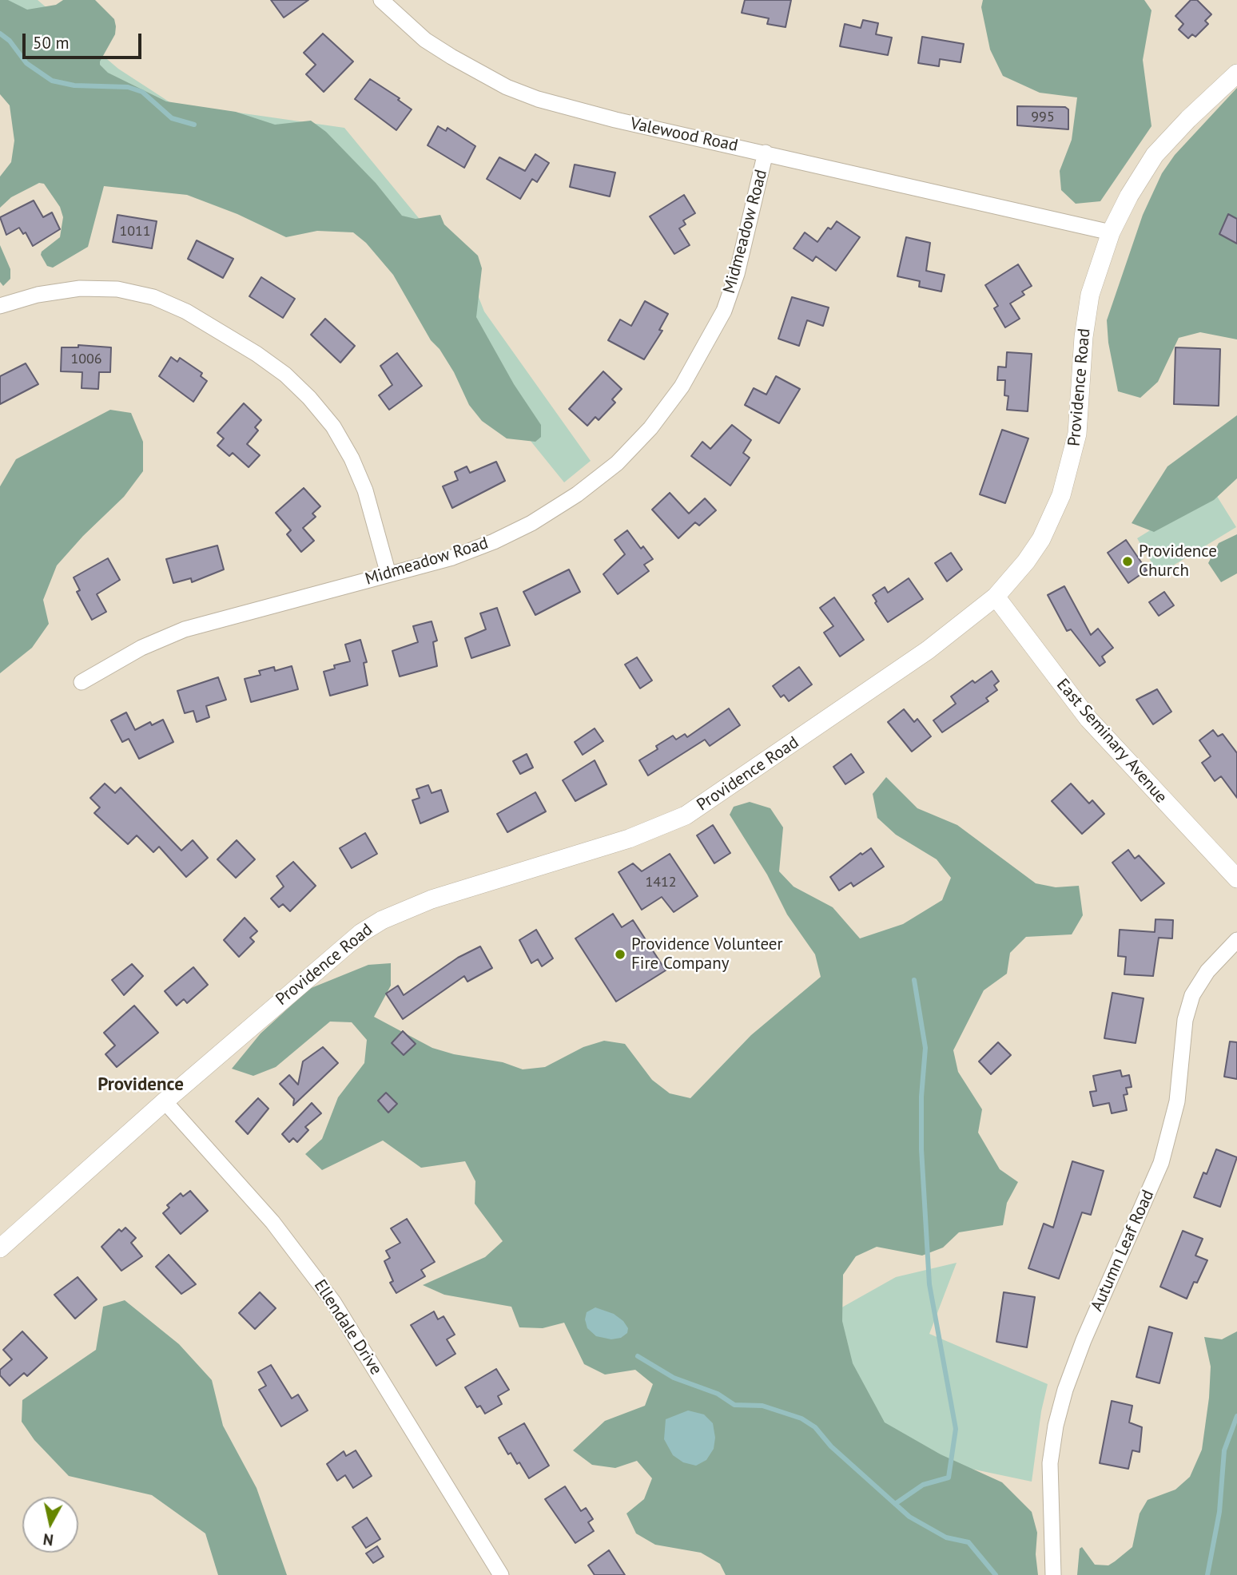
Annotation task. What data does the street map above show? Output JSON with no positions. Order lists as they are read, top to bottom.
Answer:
{
  "streets": {
    "street": [
      "Valewood Road",
      "Midmeadow Road",
      "Providence Road",
      "East Seminary Avenue",
      "Autumn Leaf Road",
      "Ellendale Drive"
    ]
  },
  "crossings": [
    ["Valewood Road", "Midmeadow Road"],
    ["Valewood Road", "Providence Road"],
    ["Providence Road", "East Seminary Avenue"],
    ["Providence Road", "Ellendale Drive"]
  ],
  "districts": ["Providence"],
  "places": ["Providence Church", "Providence Volunteer Fire Company"],
  "house_numbers": [
    "995",
    "1011",
    "1006",
    "1412"
  ],
  "scale_bar": "50 m",
  "north": "bottom"
}
